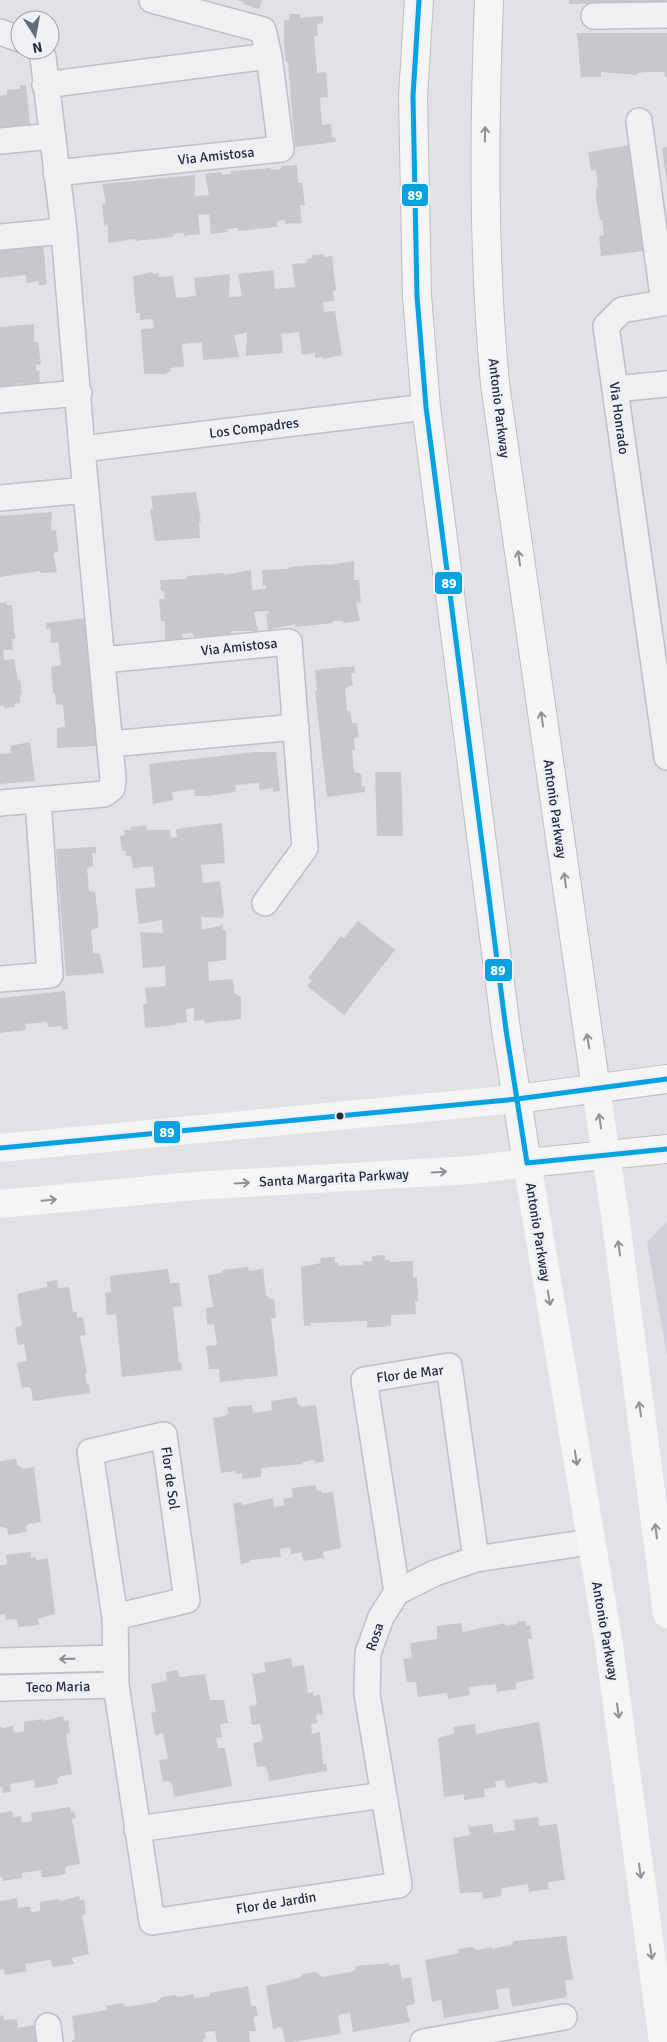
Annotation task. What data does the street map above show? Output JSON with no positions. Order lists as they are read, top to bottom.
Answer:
{
  "streets": {
    "main road": ["Antonio Parkway", "Santa Margarita Parkway"],
    "street": [
      "Via Amistosa",
      "Via Honrado",
      "Los Compadres",
      "Flor de Mar",
      "Flor de Sol",
      "Rosa",
      "Teco Maria",
      "Flor de Jardin"
    ]
  },
  "crossings": [
    ["Antonio Parkway", "Los Compadres"],
    ["Antonio Parkway", "Santa Margarita Parkway"],
    ["Antonio Parkway", "Rosa"],
    ["Flor de Mar", "Rosa"],
    ["Flor de Sol", "Teco Maria"],
    ["Flor de Sol", "Flor de Jardin"],
    ["Rosa", "Flor de Jardin"]
  ],
  "lines": ["transit line 89"],
  "north": "bottom"
}
